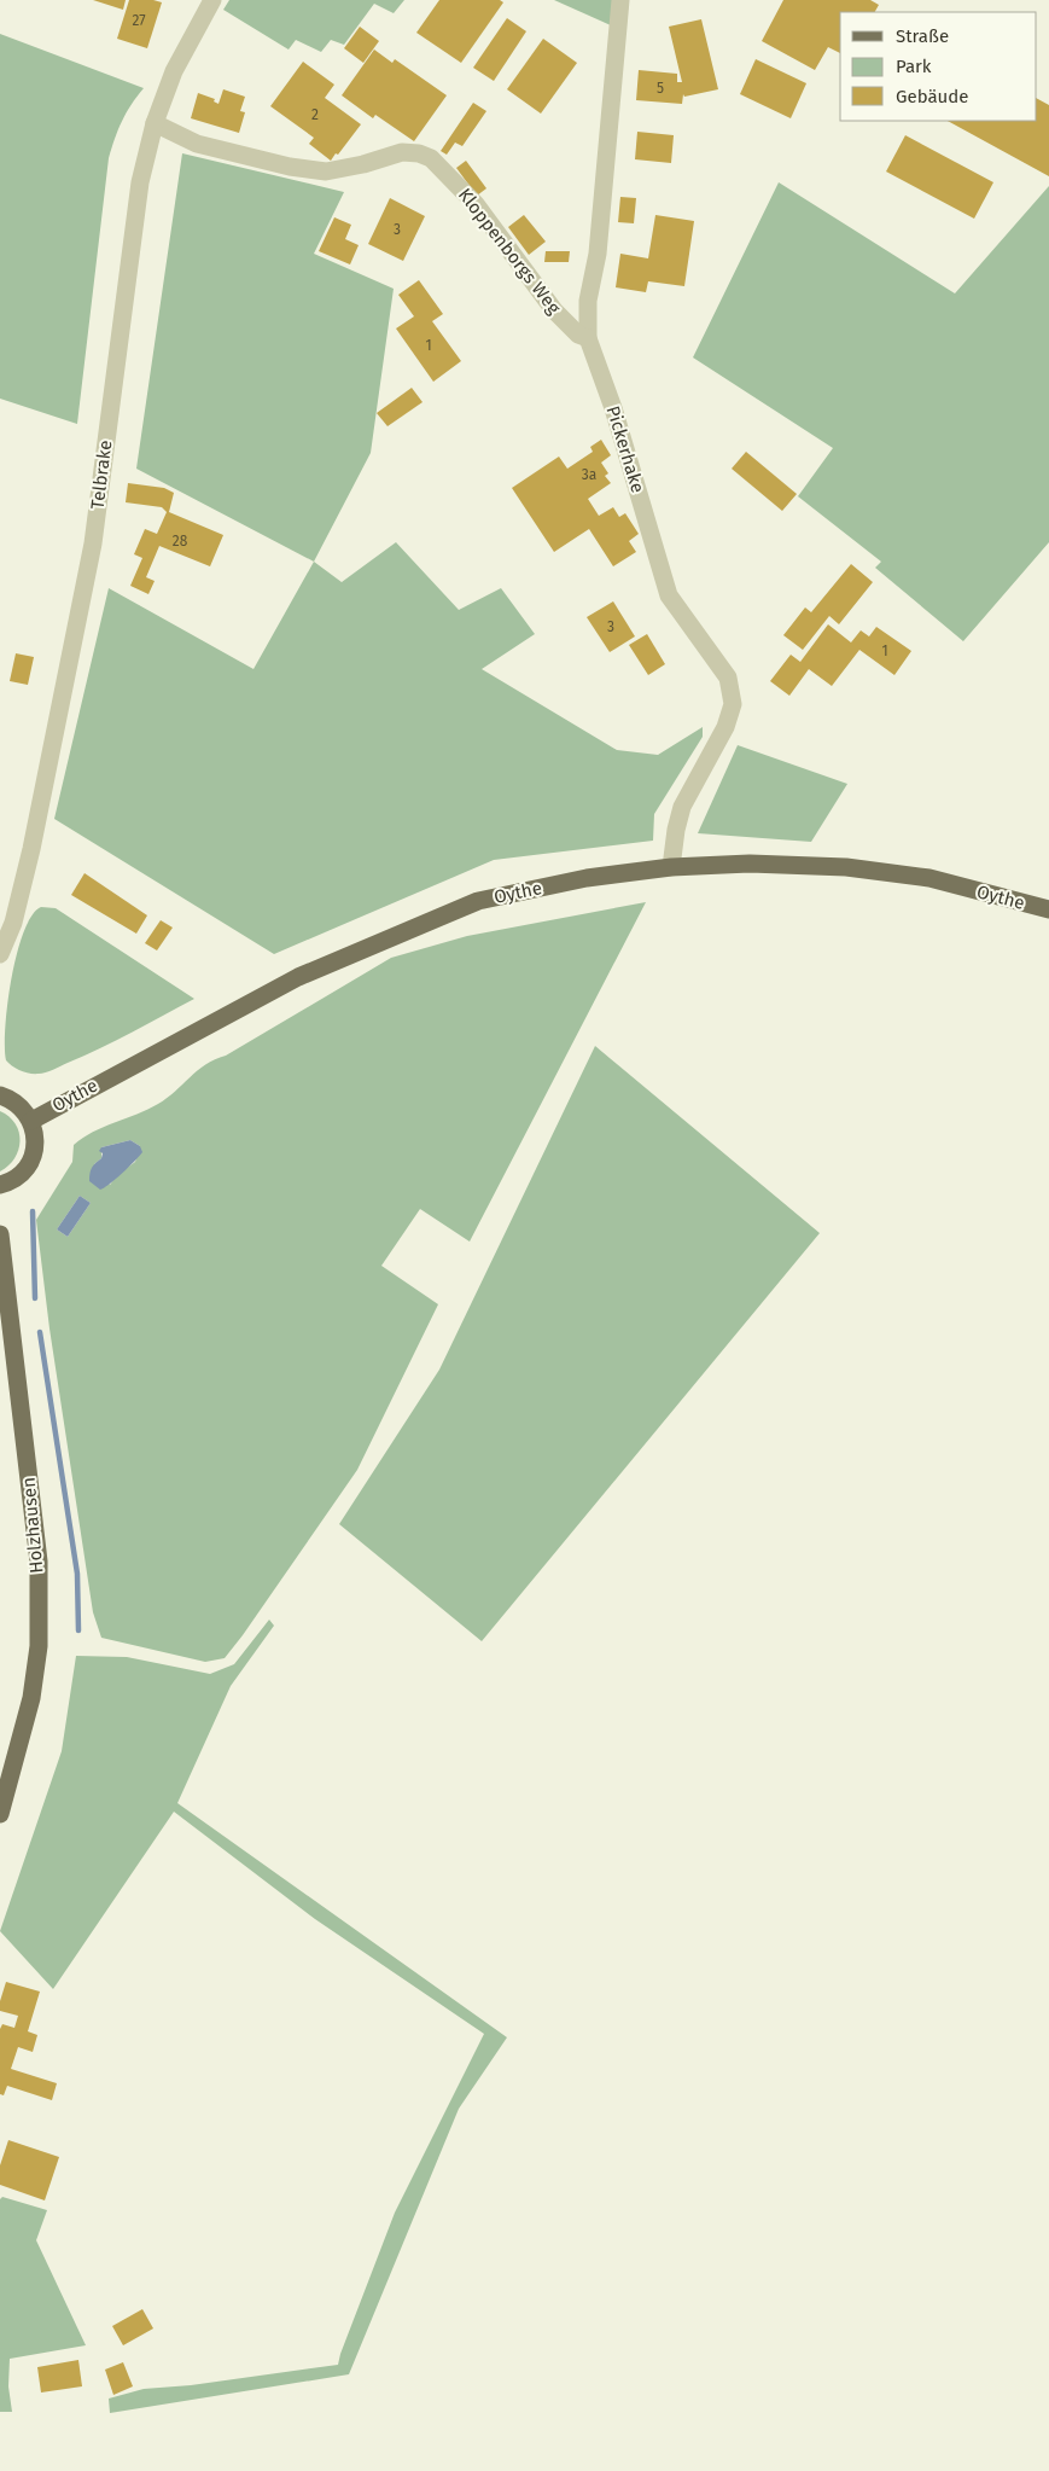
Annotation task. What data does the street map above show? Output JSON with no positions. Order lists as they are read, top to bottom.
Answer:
{
  "streets": {
    "main road": ["Oythe", "Holzhausen"],
    "street": ["Kloppenborgs Weg", "Pickerhake", "Telbrake"]
  },
  "crossings": [
    ["Kloppenborgs Weg", "Pickerhake"],
    ["Kloppenborgs Weg", "Telbrake"],
    ["Pickerhake", "Oythe"]
  ],
  "house_numbers": [
    "27",
    "5",
    "2",
    "3",
    "1",
    "3a",
    "28",
    "3",
    "1"
  ],
  "legend": ["Straße", "Park", "Gebäude"]
}
